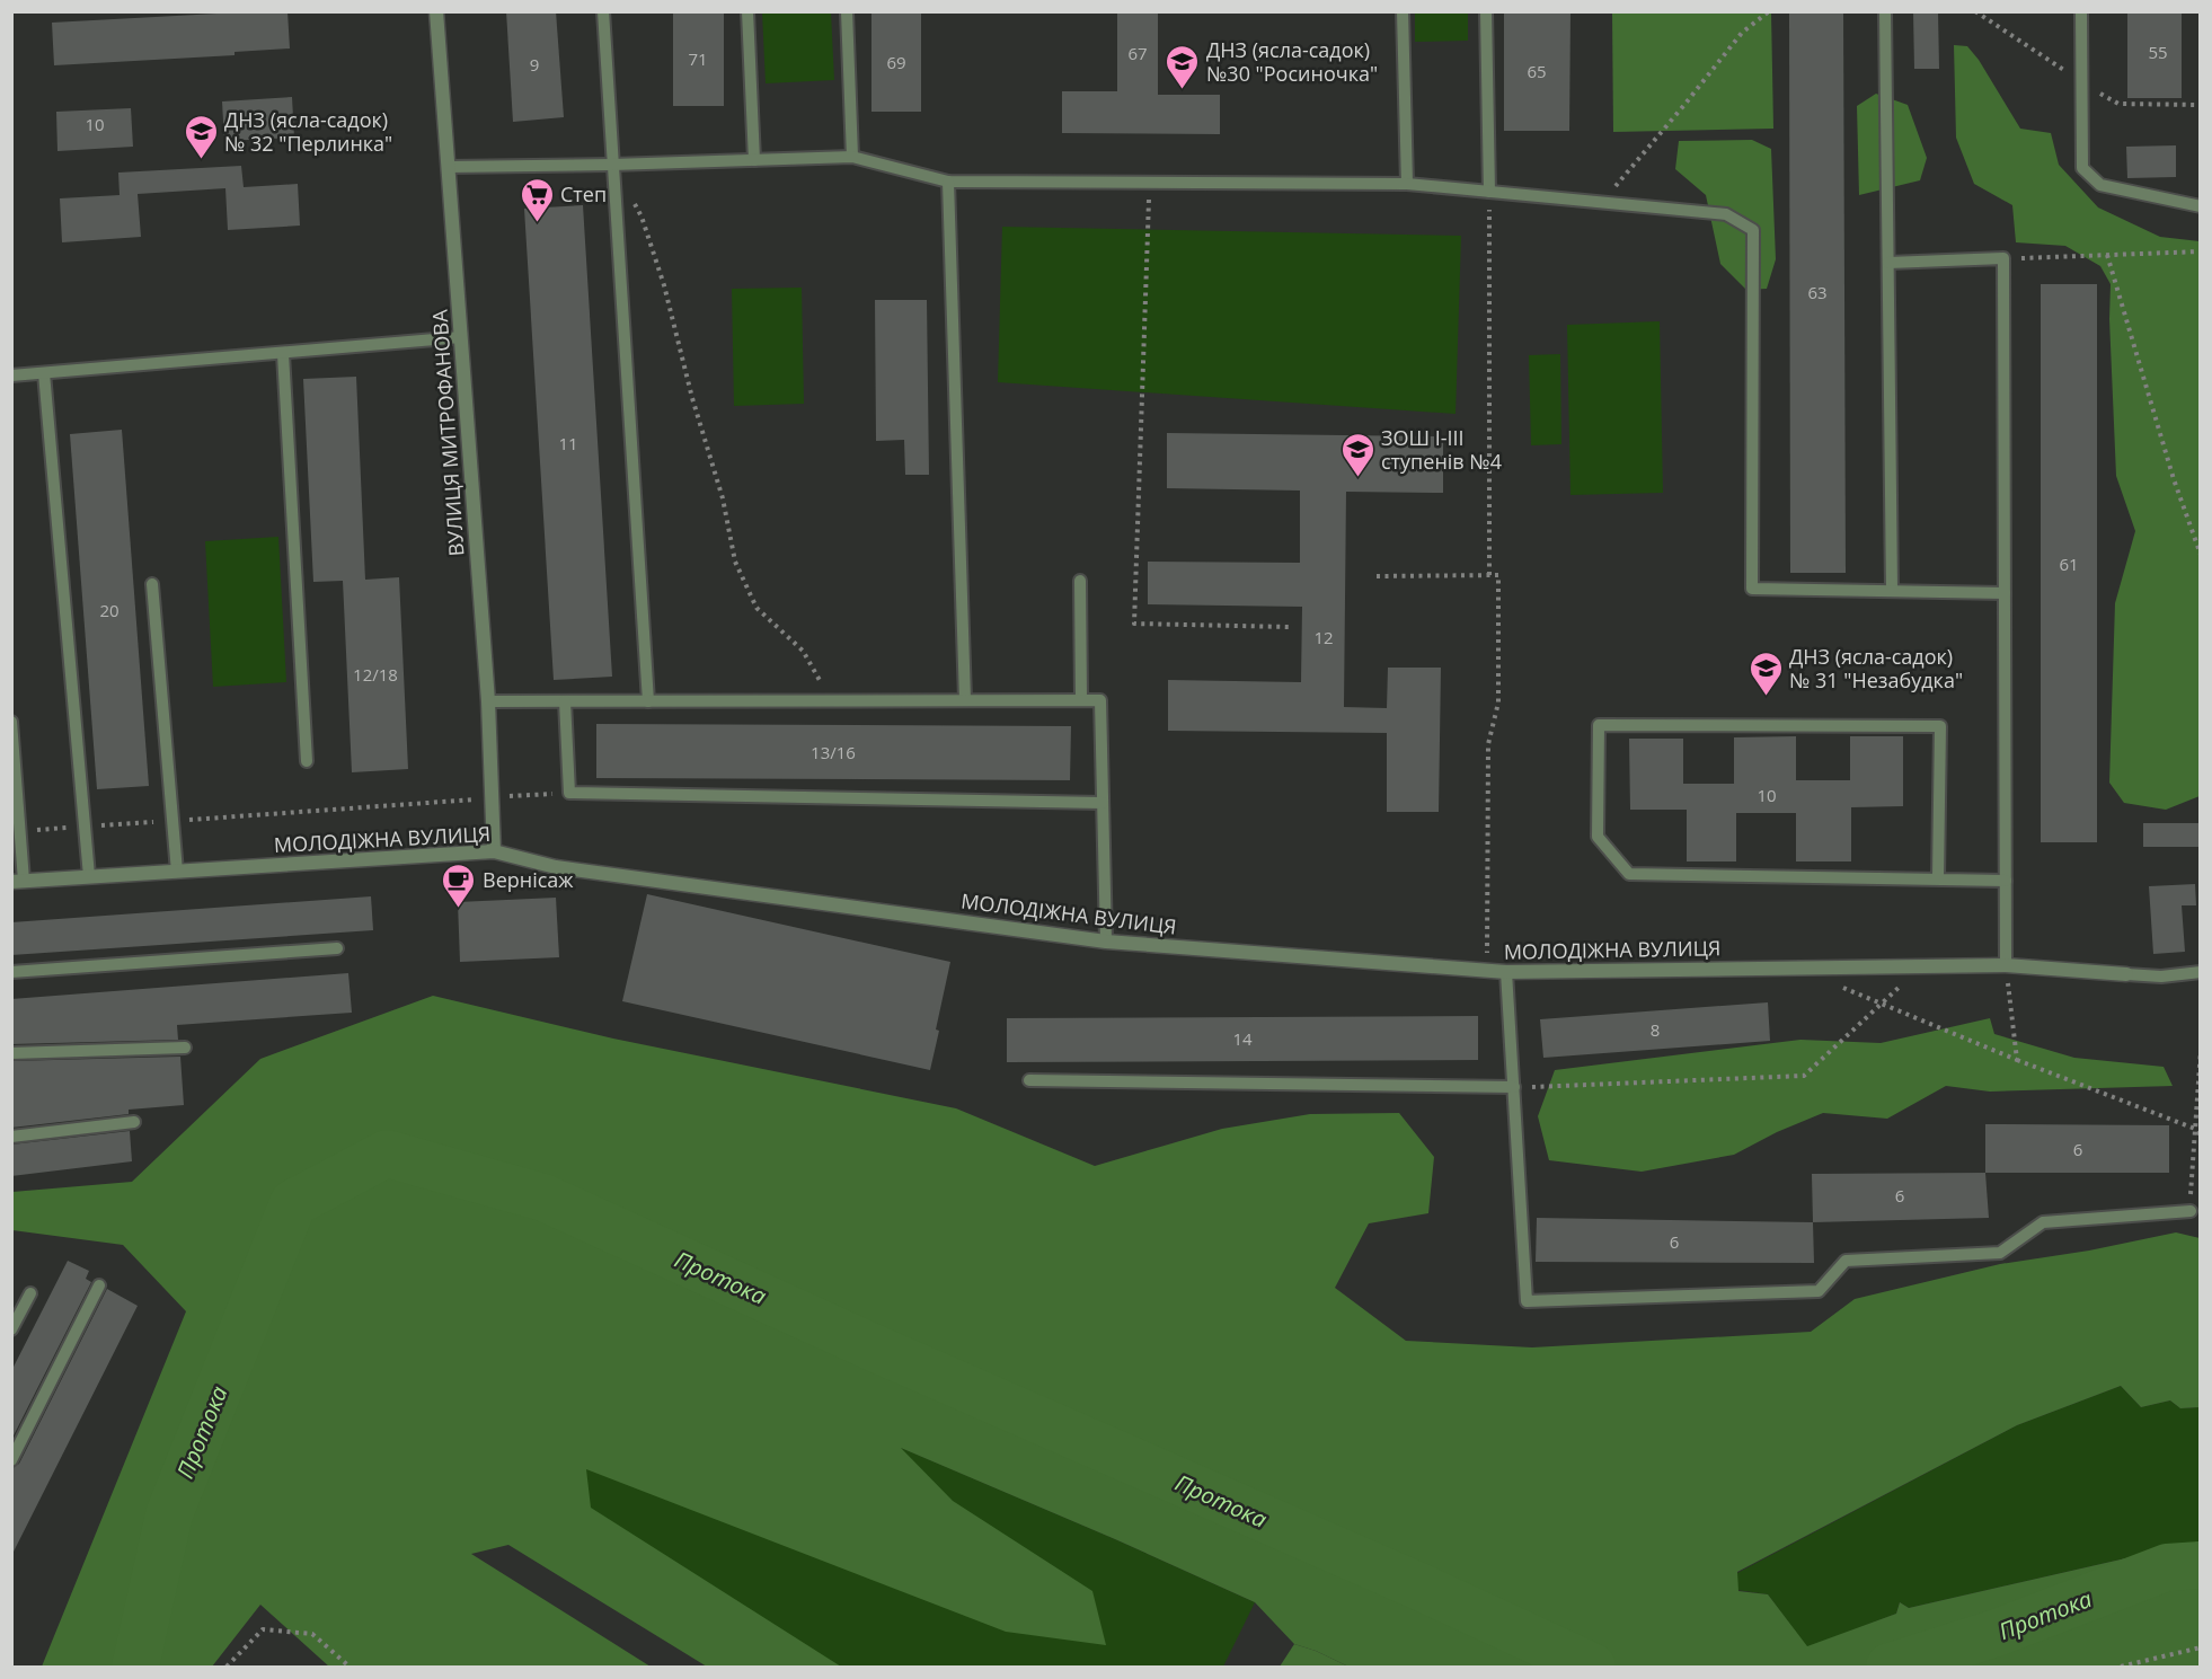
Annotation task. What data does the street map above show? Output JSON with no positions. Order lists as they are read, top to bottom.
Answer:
{
  "streets": {
    "street": ["ВУЛИЦЯ МИТРОФАНОВА", "МОЛОДІЖНА ВУЛИЦЯ"]
  },
  "crossings": [
    ["ВУЛИЦЯ МИТРОФАНОВА", "МОЛОДІЖНА ВУЛИЦЯ"]
  ],
  "water": ["Протока"],
  "places": {
    "school or university": [
      "ДНЗ (ясла-садок) №30 \"Росиночка\"",
      "ДНЗ (ясла-садок) № 32 \"Перлинка\"",
      "ЗОШ І-ІІІ ступенів №4",
      "ДНЗ (ясла-садок) № 31 \"Незабудка\""
    ],
    "supermarket": ["Степ"],
    "cafe": ["Вернісаж"]
  },
  "house_numbers": [
    "55",
    "67",
    "71",
    "69",
    "9",
    "65",
    "10",
    "63",
    "11",
    "61",
    "20",
    "12",
    "12/18",
    "13/16",
    "10",
    "8",
    "14",
    "6",
    "6",
    "6"
  ]
}
